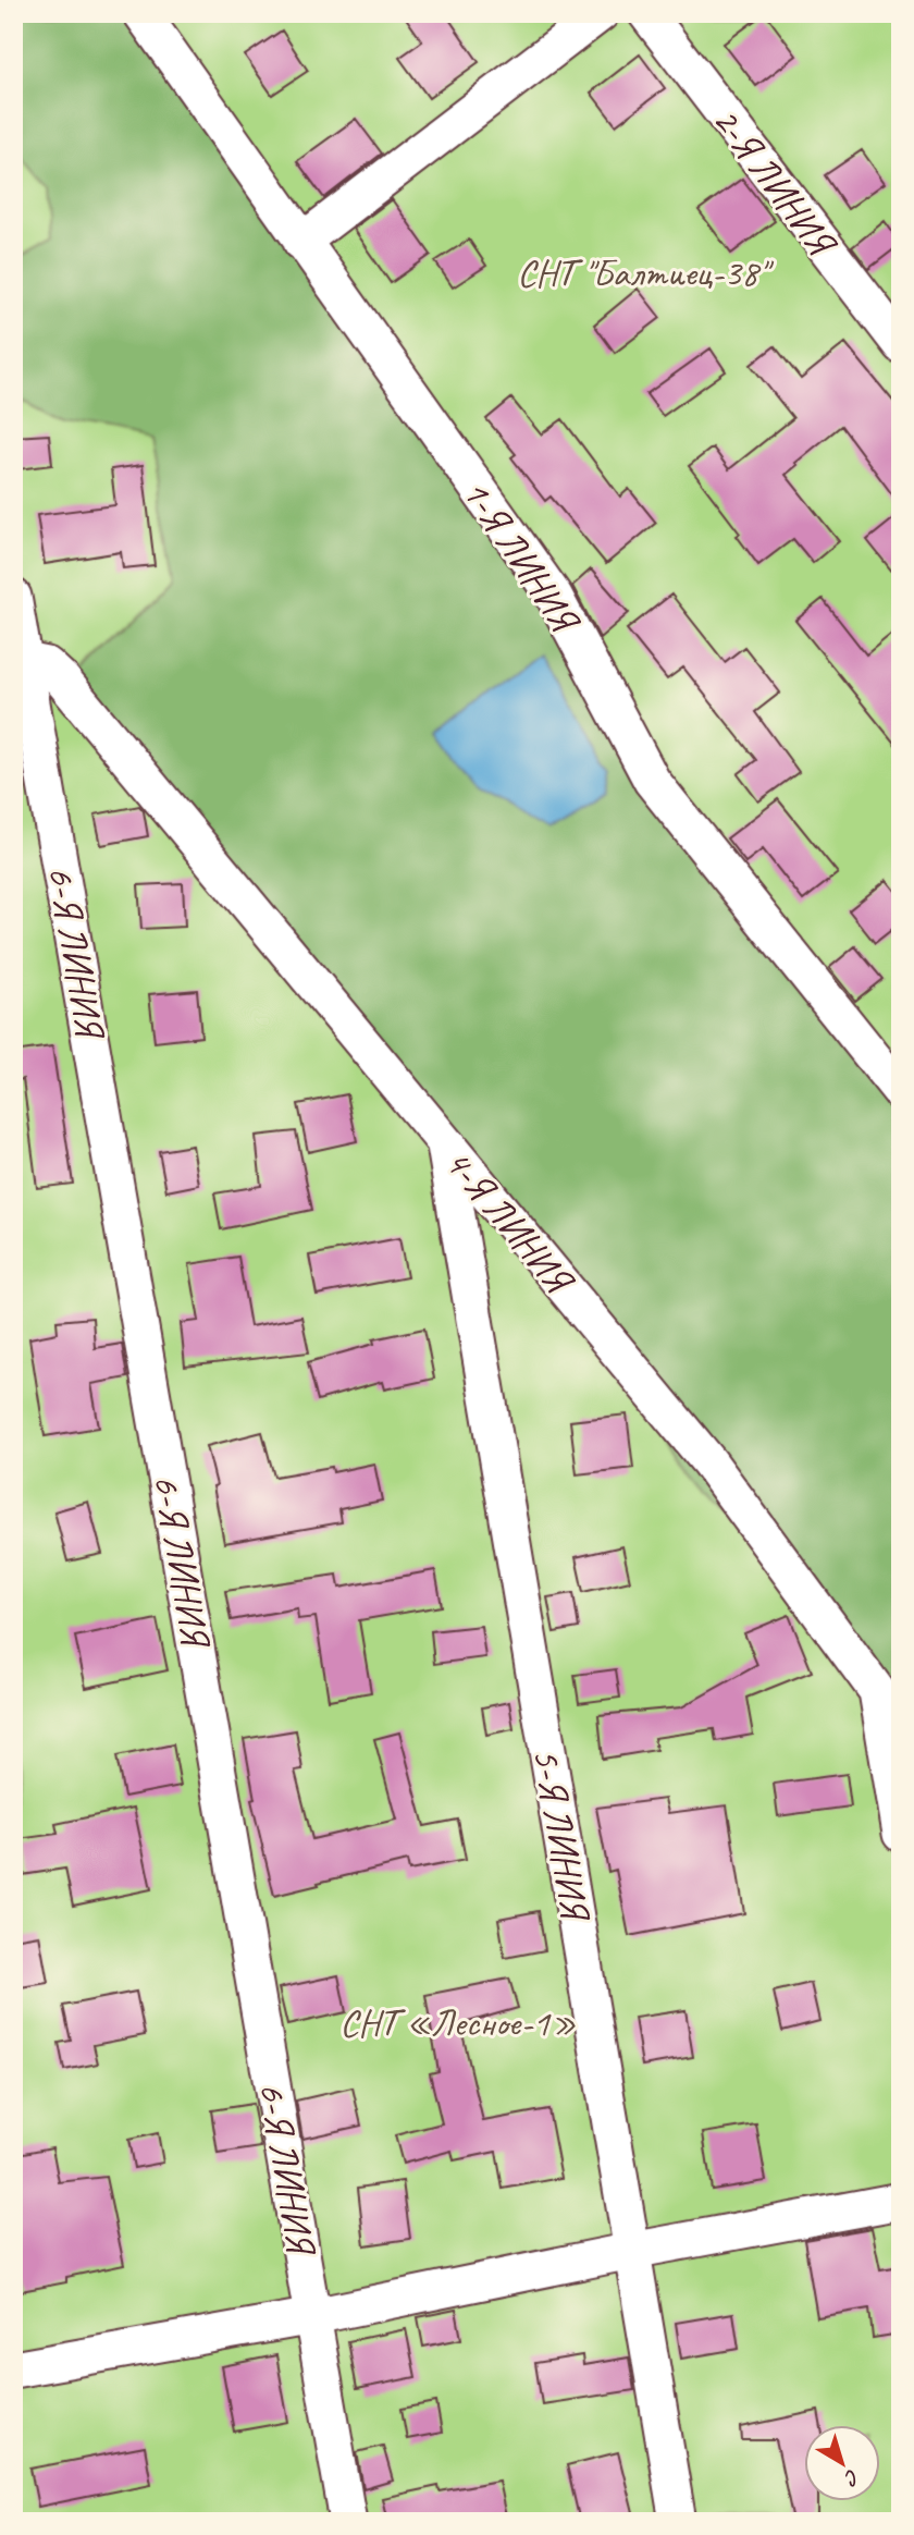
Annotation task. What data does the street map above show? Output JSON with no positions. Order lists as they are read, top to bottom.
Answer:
{
  "streets": {
    "street": [
      "2-Я ЛИНИЯ",
      "1-Я ЛИНИЯ",
      "6-Я ЛИНИЯ",
      "4-Я ЛИНИЯ",
      "5-Я ЛИНИЯ"
    ]
  },
  "crossings": [
    ["6-Я ЛИНИЯ", "4-Я ЛИНИЯ"],
    ["4-Я ЛИНИЯ", "5-Я ЛИНИЯ"]
  ],
  "parks": ["СНТ \"Балтиец-38\"", "СНТ «Лесное-1»"],
  "north": "bottom right"
}
